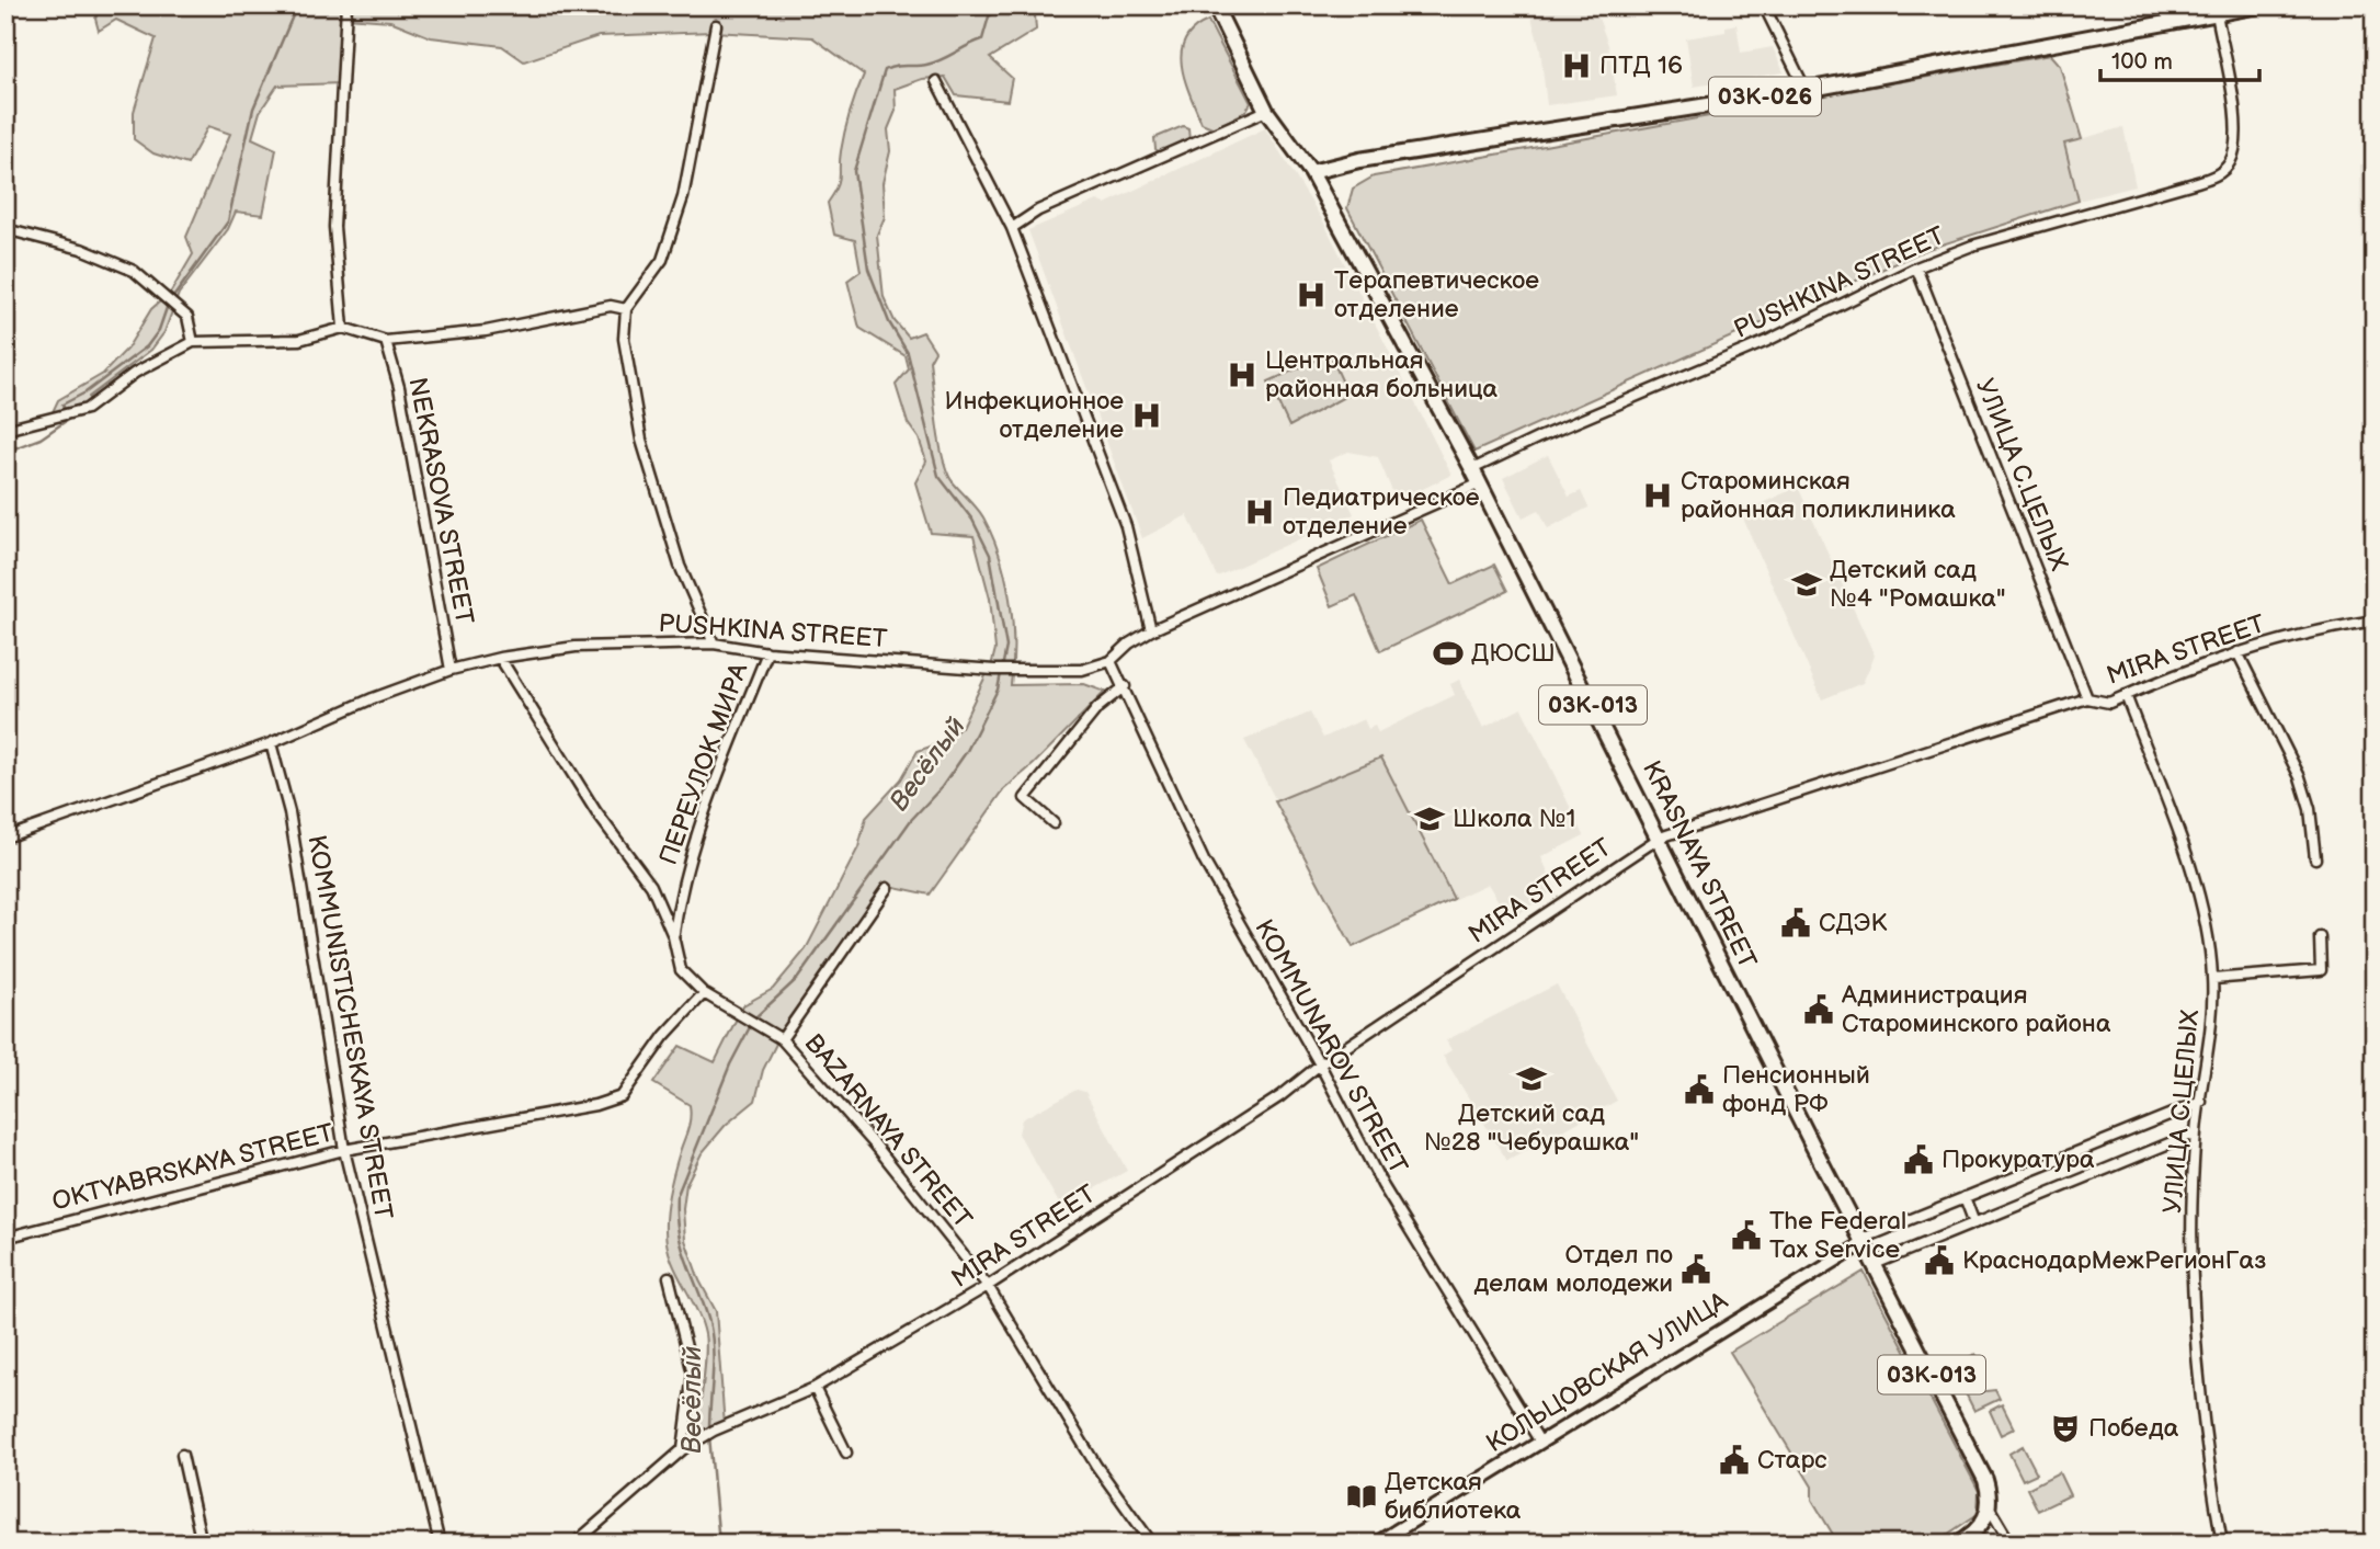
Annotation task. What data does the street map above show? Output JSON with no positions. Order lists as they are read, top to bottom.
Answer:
{
  "streets": {
    "main road": [
      "03К-026",
      "03К-013",
      "KRASNAYA STREET",
      "КОЛЬЦОВСКАЯ УЛИЦА"
    ],
    "street": [
      "PUSHKINA STREET",
      "УЛИЦА С.ЦЕЛЫХ",
      "NEKRASOVA STREET",
      "MIRA STREET",
      "ПЕРЕУЛОК МИРА",
      "KOMMUNISTICHESKAYA STREET",
      "KOMMUNAROV STREET",
      "BAZARNAYA STREET",
      "OKTYABRSKAYA STREET"
    ]
  },
  "crossings": [
    ["03К-026", "PUSHKINA STREET"],
    ["03К-026", "KRASNAYA STREET"],
    ["PUSHKINA STREET", "УЛИЦА С.ЦЕЛЫХ"],
    ["PUSHKINA STREET", "NEKRASOVA STREET"],
    ["PUSHKINA STREET", "ПЕРЕУЛОК МИРА"],
    ["PUSHKINA STREET", "KRASNAYA STREET"],
    ["PUSHKINA STREET", "KOMMUNISTICHESKAYA STREET"],
    ["PUSHKINA STREET", "KOMMUNAROV STREET"],
    ["PUSHKINA STREET", "BAZARNAYA STREET"],
    ["УЛИЦА С.ЦЕЛЫХ", "MIRA STREET"],
    ["УЛИЦА С.ЦЕЛЫХ", "КОЛЬЦОВСКАЯ УЛИЦА"],
    ["MIRA STREET", "KRASNAYA STREET"],
    ["MIRA STREET", "KOMMUNAROV STREET"],
    ["MIRA STREET", "BAZARNAYA STREET"],
    ["ПЕРЕУЛОК МИРА", "BAZARNAYA STREET"],
    ["KRASNAYA STREET", "КОЛЬЦОВСКАЯ УЛИЦА"],
    ["KOMMUNISTICHESKAYA STREET", "OKTYABRSKAYA STREET"],
    ["KOMMUNAROV STREET", "КОЛЬЦОВСКАЯ УЛИЦА"],
    ["BAZARNAYA STREET", "OKTYABRSKAYA STREET"]
  ],
  "water": ["Весёлый"],
  "places": {
    "hospital": [
      "ПТД 16",
      "Терапевтическое отделение",
      "Центральная районная больница",
      "Инфекционное отделение",
      "Староминская районная поликлиника",
      "Педиатрическое отделение"
    ],
    "school or university": ["Детский сад №4 \"Ромашка\"", "Школа №1", "Детский сад №28 \"Чебурашка\""],
    "sports": ["ДЮСШ"],
    "public building": [
      "СДЭК",
      "Администрация Староминского района",
      "Пенсионный фонд РФ",
      "Прокуратура",
      "The Federal Tax Service",
      "КраснодарМежРегионГаз",
      "Отдел по делам молодежи",
      "Старс"
    ],
    "theatre": ["Победа"],
    "library": ["Детская библиотека"]
  },
  "scale_bar": "100 m"
}
